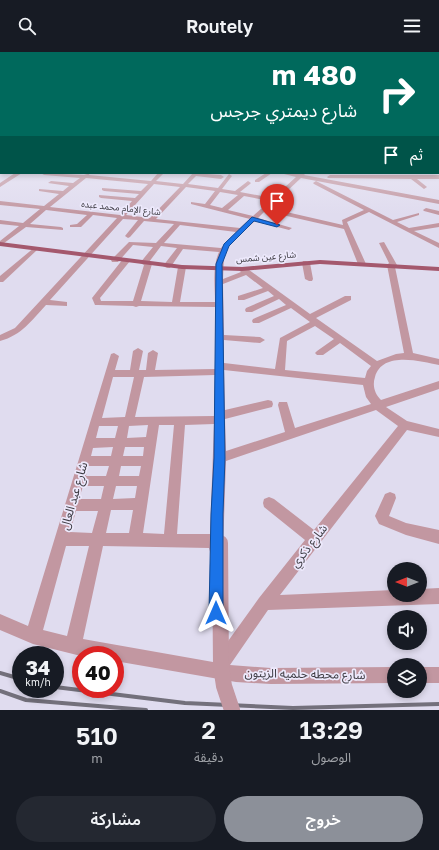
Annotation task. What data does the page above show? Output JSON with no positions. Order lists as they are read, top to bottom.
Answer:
{
  "streets": {
    "main road": ["شارع عين شمس"],
    "street": [
      "شارع الإمام محمد عبده",
      "شارع عبد العال",
      "شارع ذكري",
      "شارع محطه حلميه الزيتون"
    ]
  },
  "crossings": [
    ["شارع عبد العال", "شارع محطه حلميه الزيتون"],
    ["شارع ذكري", "شارع محطه حلميه الزيتون"]
  ],
  "north": "left",
  "page": {
    "header": "Routely",
    "turn": ["480 m", "شارع ديمتري جرجس"],
    "then": "ثم",
    "speed": "34 km/h",
    "limit": "40",
    "eta": [
      "13:29",
      "الوصول",
      "2",
      "دقيقة",
      "510",
      "m"
    ],
    "buttons": ["خروج", "مشاركة"]
  }
}
